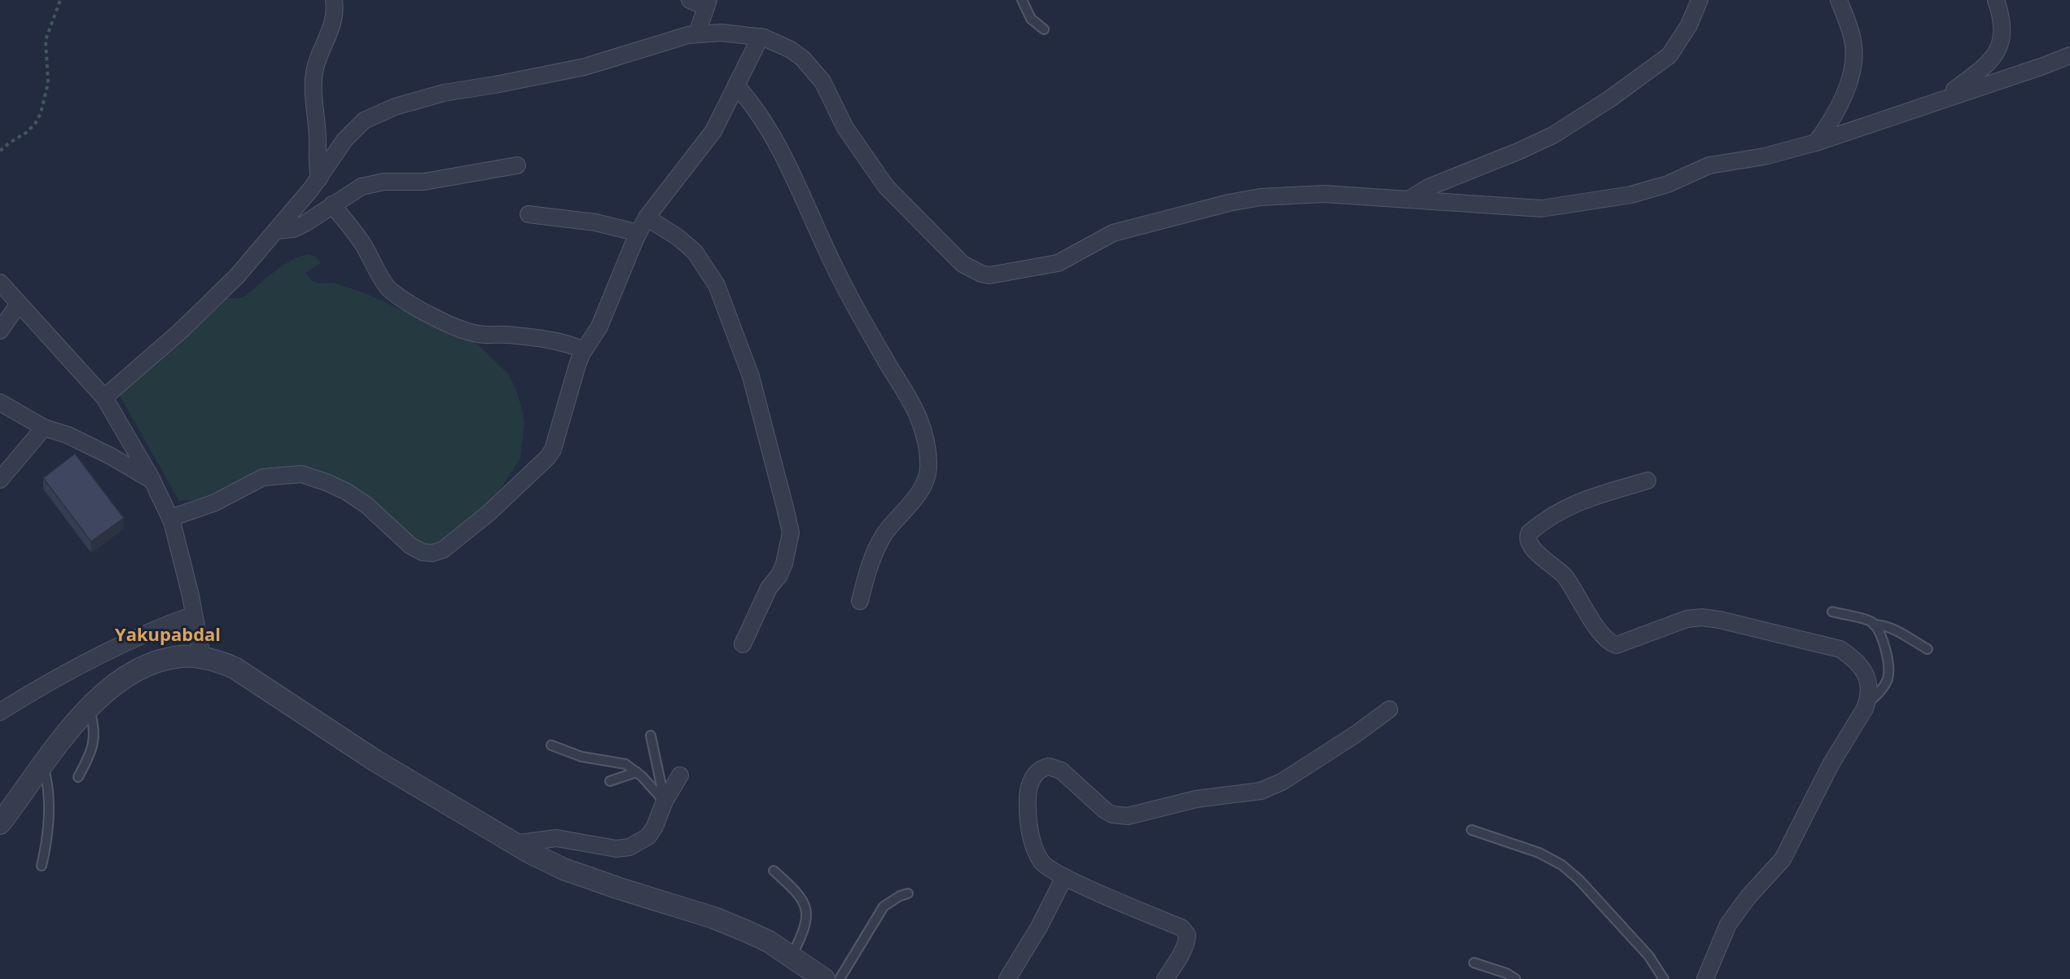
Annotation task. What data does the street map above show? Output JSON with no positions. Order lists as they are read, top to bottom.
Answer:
{
  "districts": ["Yakupabdal"]
}
